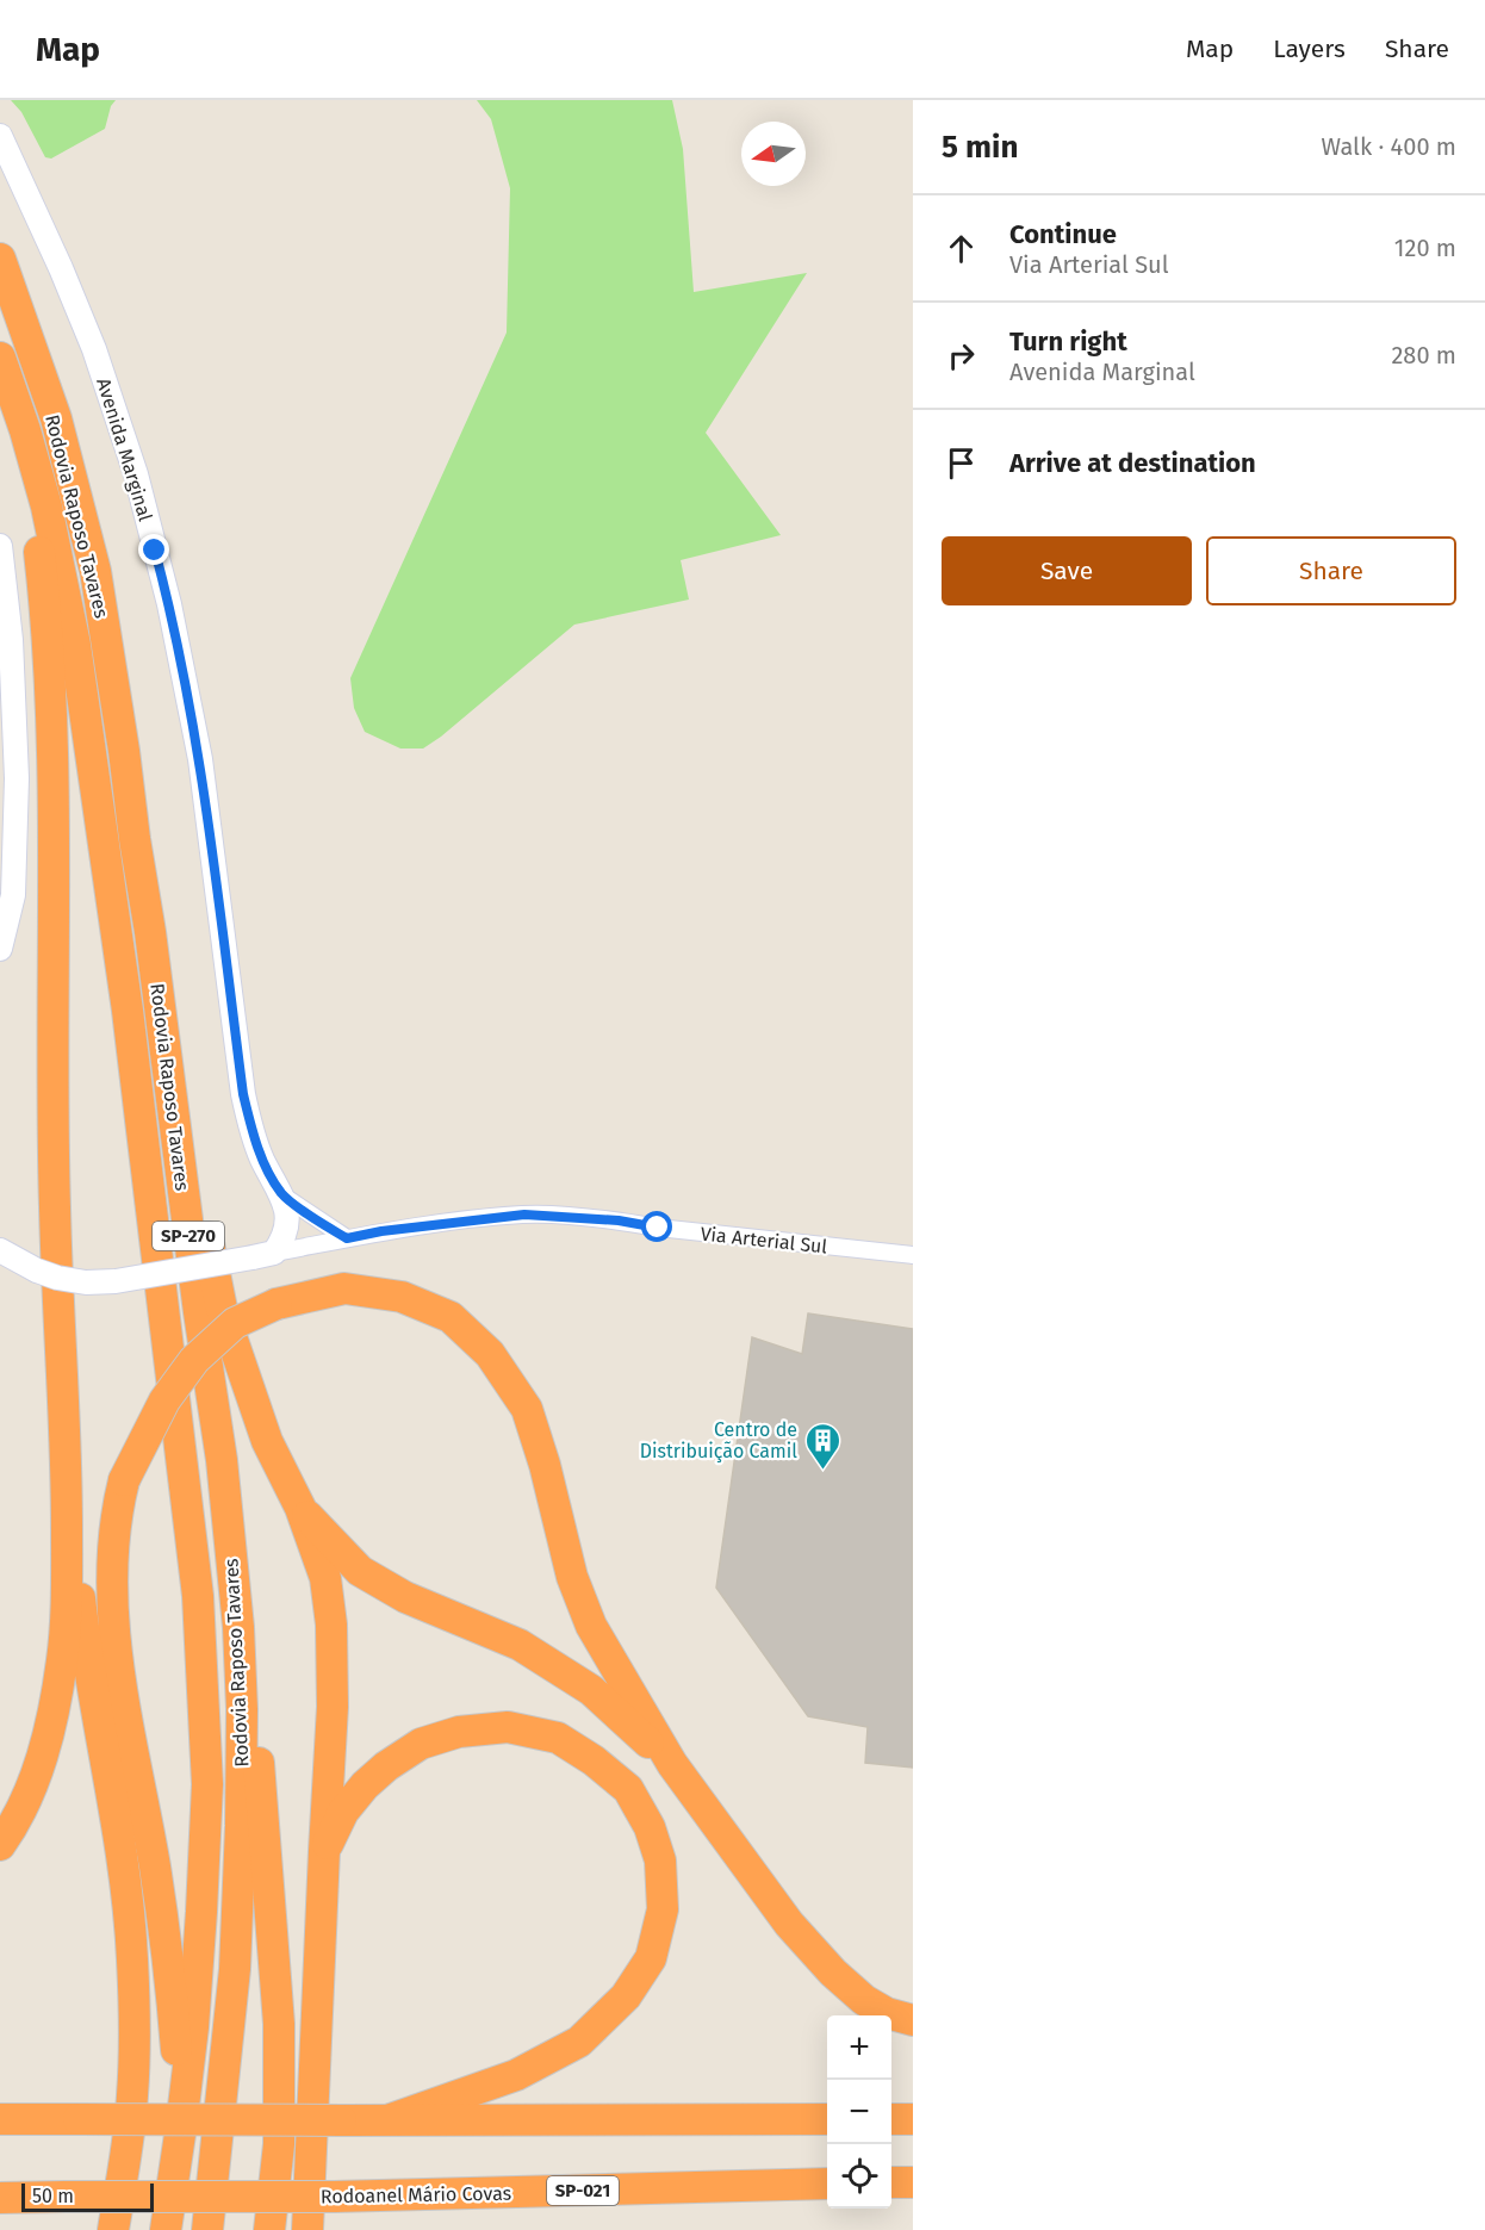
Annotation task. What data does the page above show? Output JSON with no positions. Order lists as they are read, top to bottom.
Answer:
{
  "streets": {
    "highway": [
      "Rodovia Raposo Tavares",
      "SP-270",
      "SP-021",
      "Rodoanel Mário Covas"
    ],
    "main road": ["Avenida Marginal"],
    "street": ["Via Arterial Sul"]
  },
  "crossings": [
    ["Avenida Marginal", "Via Arterial Sul"]
  ],
  "places": {
    "building": ["Centro de Distribuição Camil"]
  },
  "scale_bar": "50 m",
  "north": "left",
  "page": {
    "header": "Map",
    "nav": ["Map", "Layers", "Share"],
    "heading": ["5 min", "Walk · 400 m"],
    "list": [
      ["Continue", "Via Arterial Sul", "120 m"],
      ["Turn right", "Avenida Marginal", "280 m"],
      "Arrive at destination"
    ],
    "buttons": ["Save", "Share"],
    "map_buttons": ["+", "−"],
    "scale": "50 m"
  }
}
